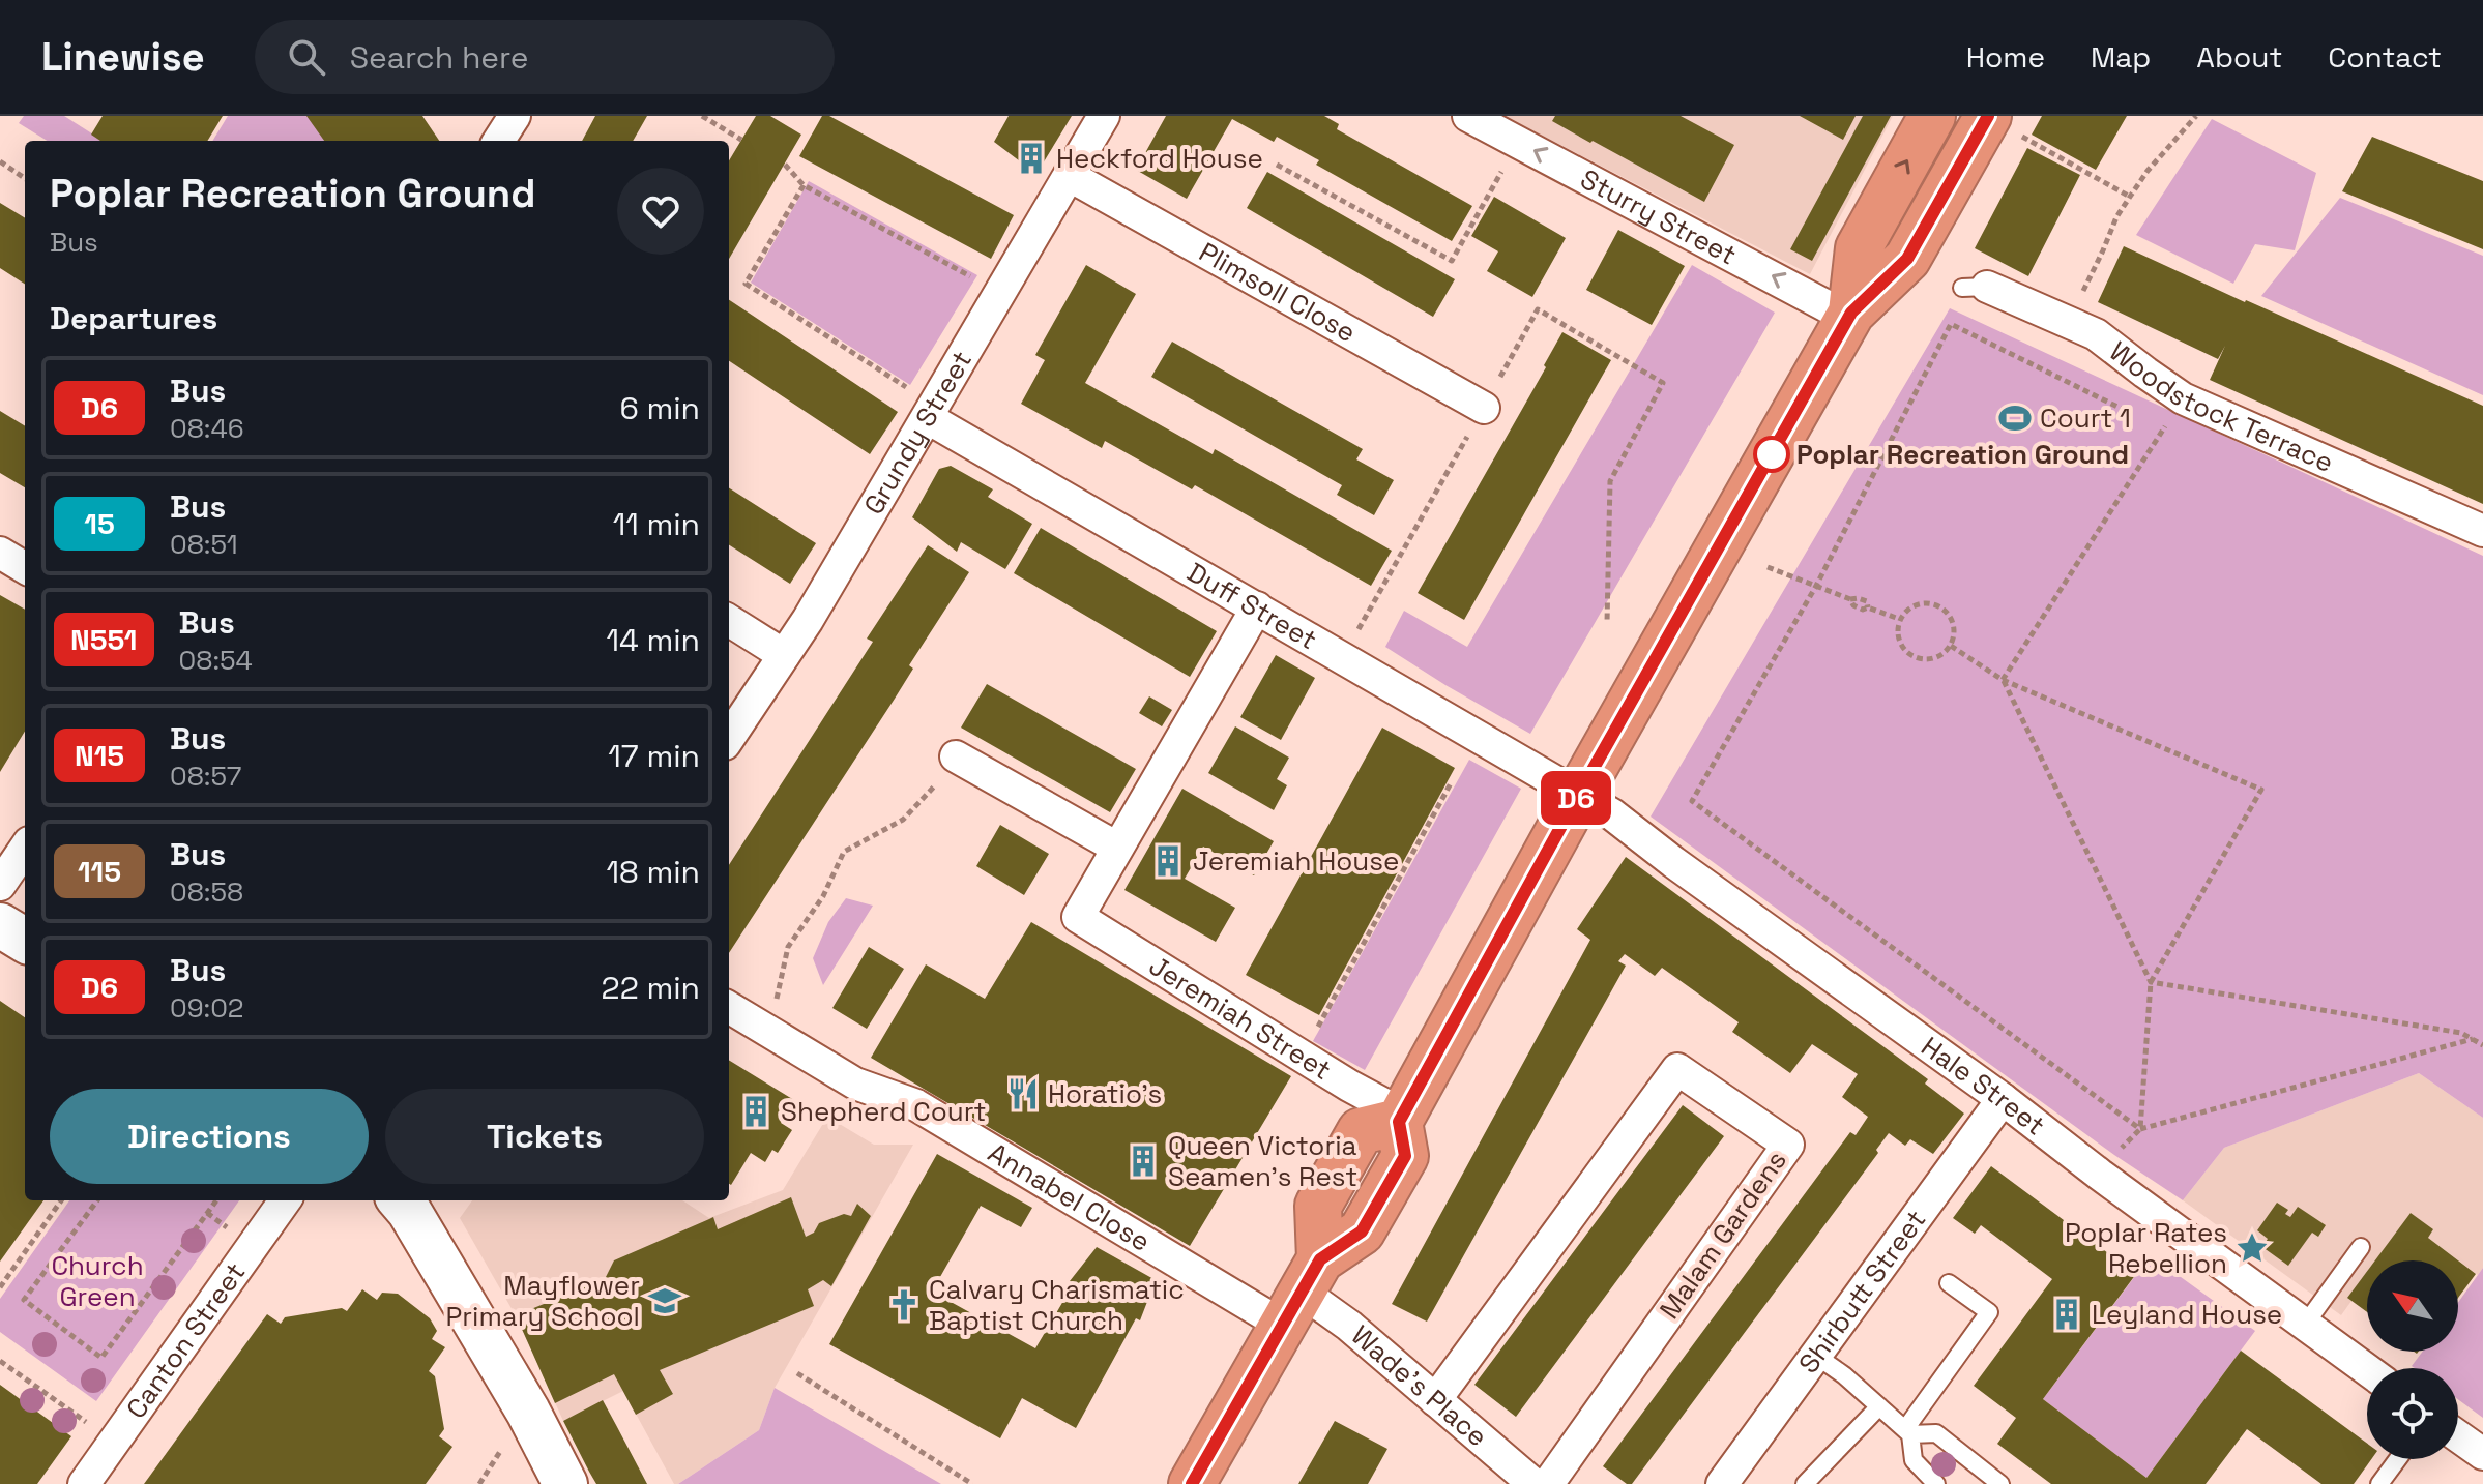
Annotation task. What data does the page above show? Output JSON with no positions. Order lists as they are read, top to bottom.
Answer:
{
  "streets": {
    "street": [
      "Sturry Street",
      "Plimsoll Close",
      "Woodstock Terrace",
      "Grundy Street",
      "Duff Street",
      "Jeremiah Street",
      "Hale Street",
      "Annabel Close",
      "Malam Gardens",
      "Shirbutt Street",
      "Canton Street",
      "Wade's Place"
    ]
  },
  "crossings": [
    ["Plimsoll Close", "Grundy Street"],
    ["Grundy Street", "Duff Street"],
    ["Duff Street", "Hale Street"],
    ["Hale Street", "Shirbutt Street"],
    ["Annabel Close", "Wade's Place"],
    ["Malam Gardens", "Wade's Place"]
  ],
  "one_way": ["Sturry Street"],
  "parks": ["Church Green"],
  "places": {
    "building": [
      "Heckford House",
      "Jeremiah House",
      "Shepherd Court",
      "Queen Victoria Seamen's Rest",
      "Leyland House"
    ],
    "sports": ["Court 1"],
    "other": ["Poplar Recreation Ground"],
    "restaurant": ["Horatio’s"],
    "place": ["Poplar Rates Rebellion"],
    "school or university": ["Mayflower Primary School"],
    "church": ["Calvary Charismatic Baptist Church"]
  },
  "lines": ["bus line D6"],
  "north": "top left",
  "page": {
    "header": "Linewise",
    "search": "Search here",
    "nav": [
      "Home",
      "Map",
      "About",
      "Contact"
    ],
    "on_map": "D6",
    "heading": [
      ["Poplar Recreation Ground", "Bus"],
      "Departures"
    ],
    "list": [
      {
        "mark": "D6",
        "name": "Bus",
        "note": "08:46",
        "value": "6 min"
      },
      {
        "mark": "15",
        "name": "Bus",
        "note": "08:51",
        "value": "11 min"
      },
      {
        "mark": "N551",
        "name": "Bus",
        "note": "08:54",
        "value": "14 min"
      },
      {
        "mark": "N15",
        "name": "Bus",
        "note": "08:57",
        "value": "17 min"
      },
      {
        "mark": "115",
        "name": "Bus",
        "note": "08:58",
        "value": "18 min"
      },
      {
        "mark": "D6",
        "name": "Bus",
        "note": "09:02",
        "value": "22 min"
      }
    ],
    "buttons": ["Directions", "Tickets"]
  }
}
